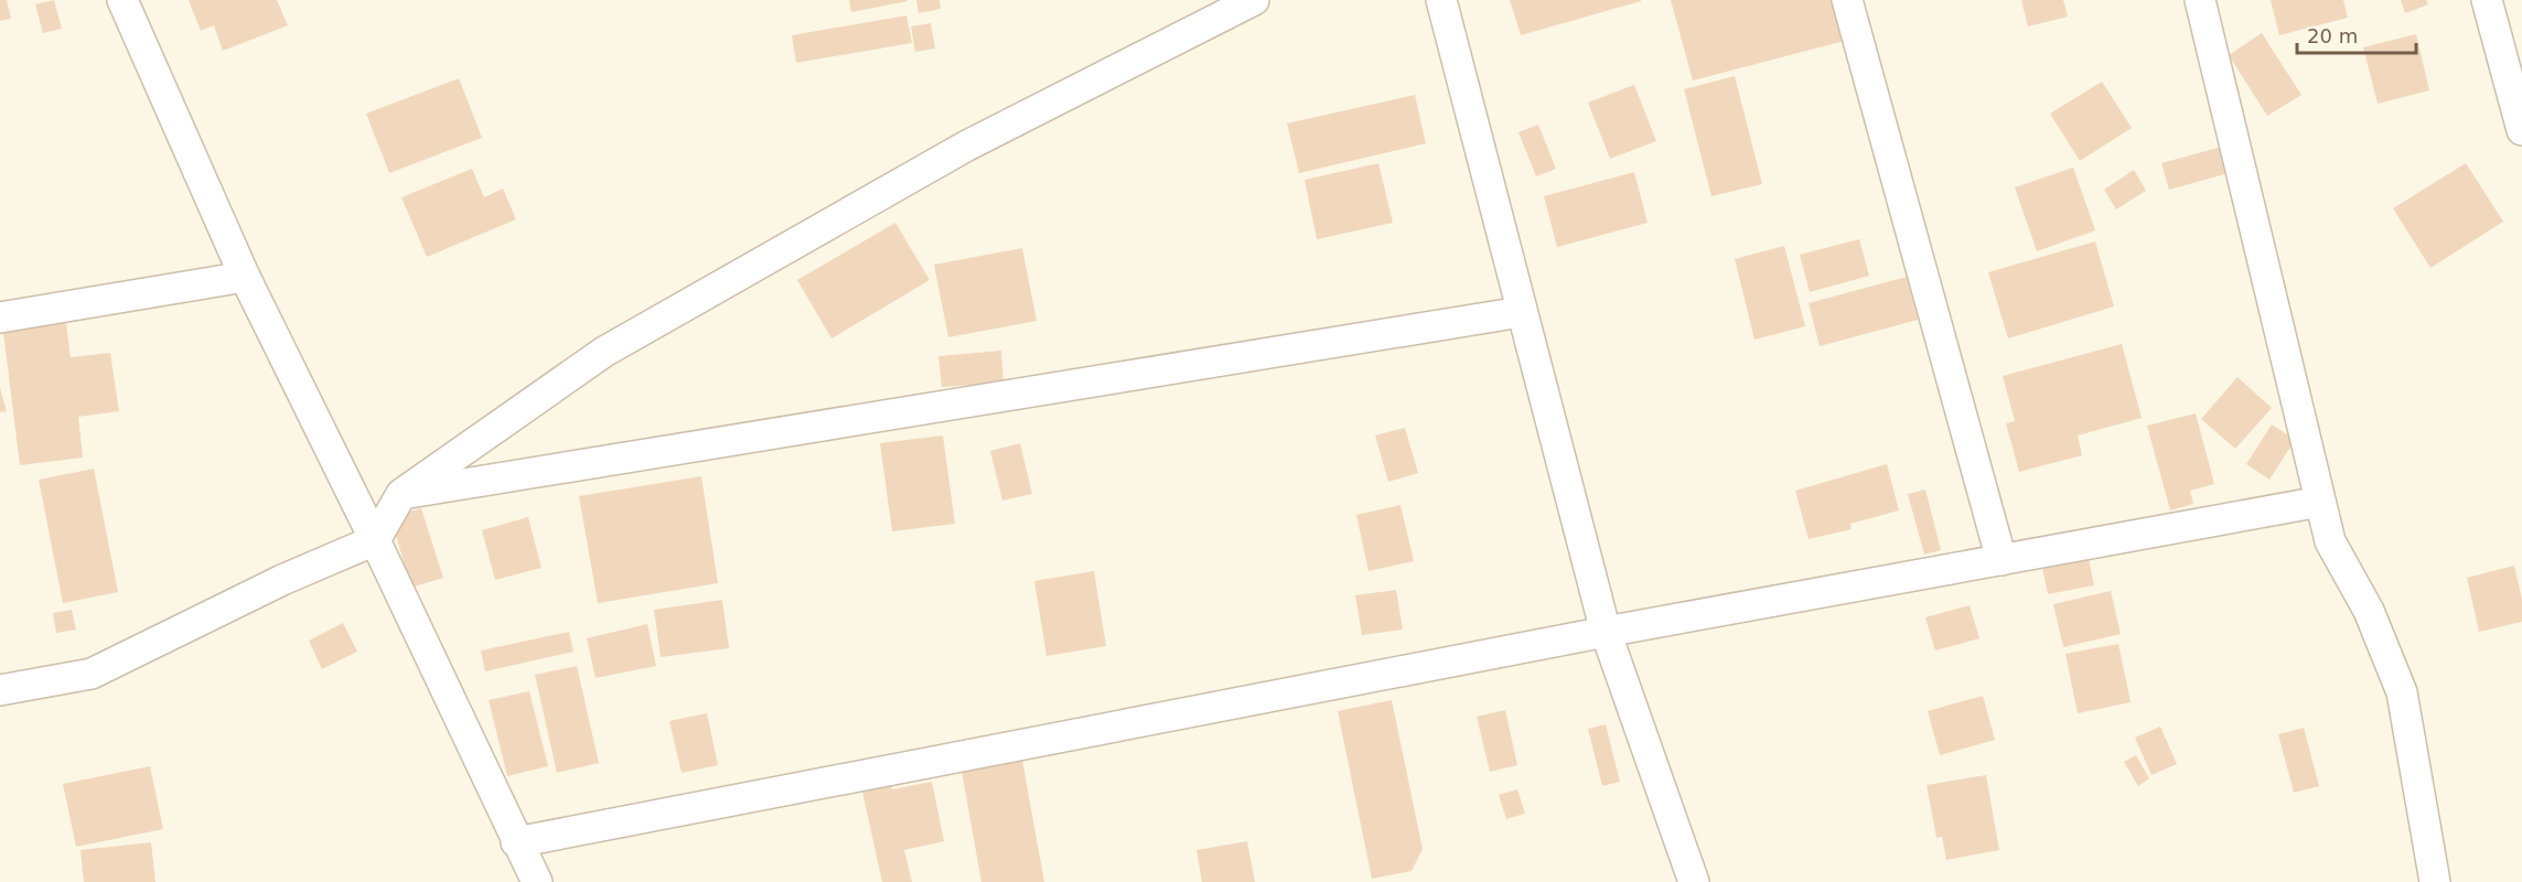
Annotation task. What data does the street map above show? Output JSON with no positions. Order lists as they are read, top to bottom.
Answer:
{
  "scale_bar": "20 m"
}
